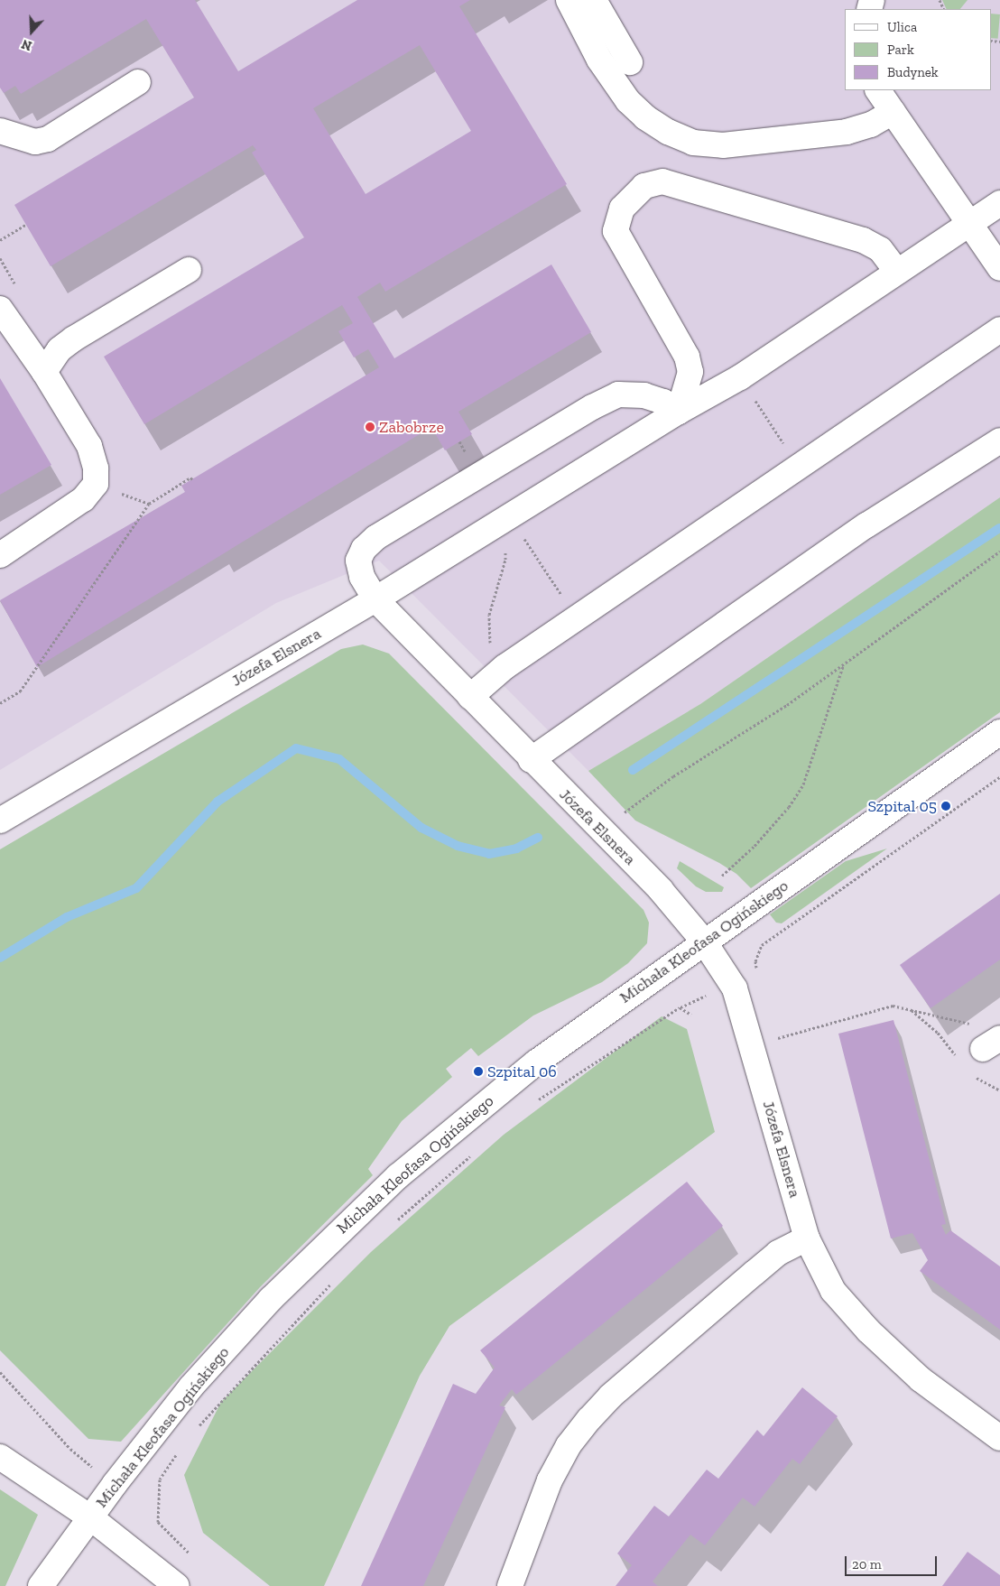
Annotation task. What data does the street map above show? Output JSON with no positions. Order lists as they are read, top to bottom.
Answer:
{
  "streets": {
    "street": ["Józefa Elsnera", "Michała Kleofasa Ogińskiego"]
  },
  "crossings": [
    ["Józefa Elsnera", "Michała Kleofasa Ogińskiego"]
  ],
  "places": ["Zabobrze", "Szpital 05", "Szpital 06"],
  "legend": ["Ulica", "Park", "Budynek"],
  "scale_bar": "20 m",
  "north": "bottom"
}
